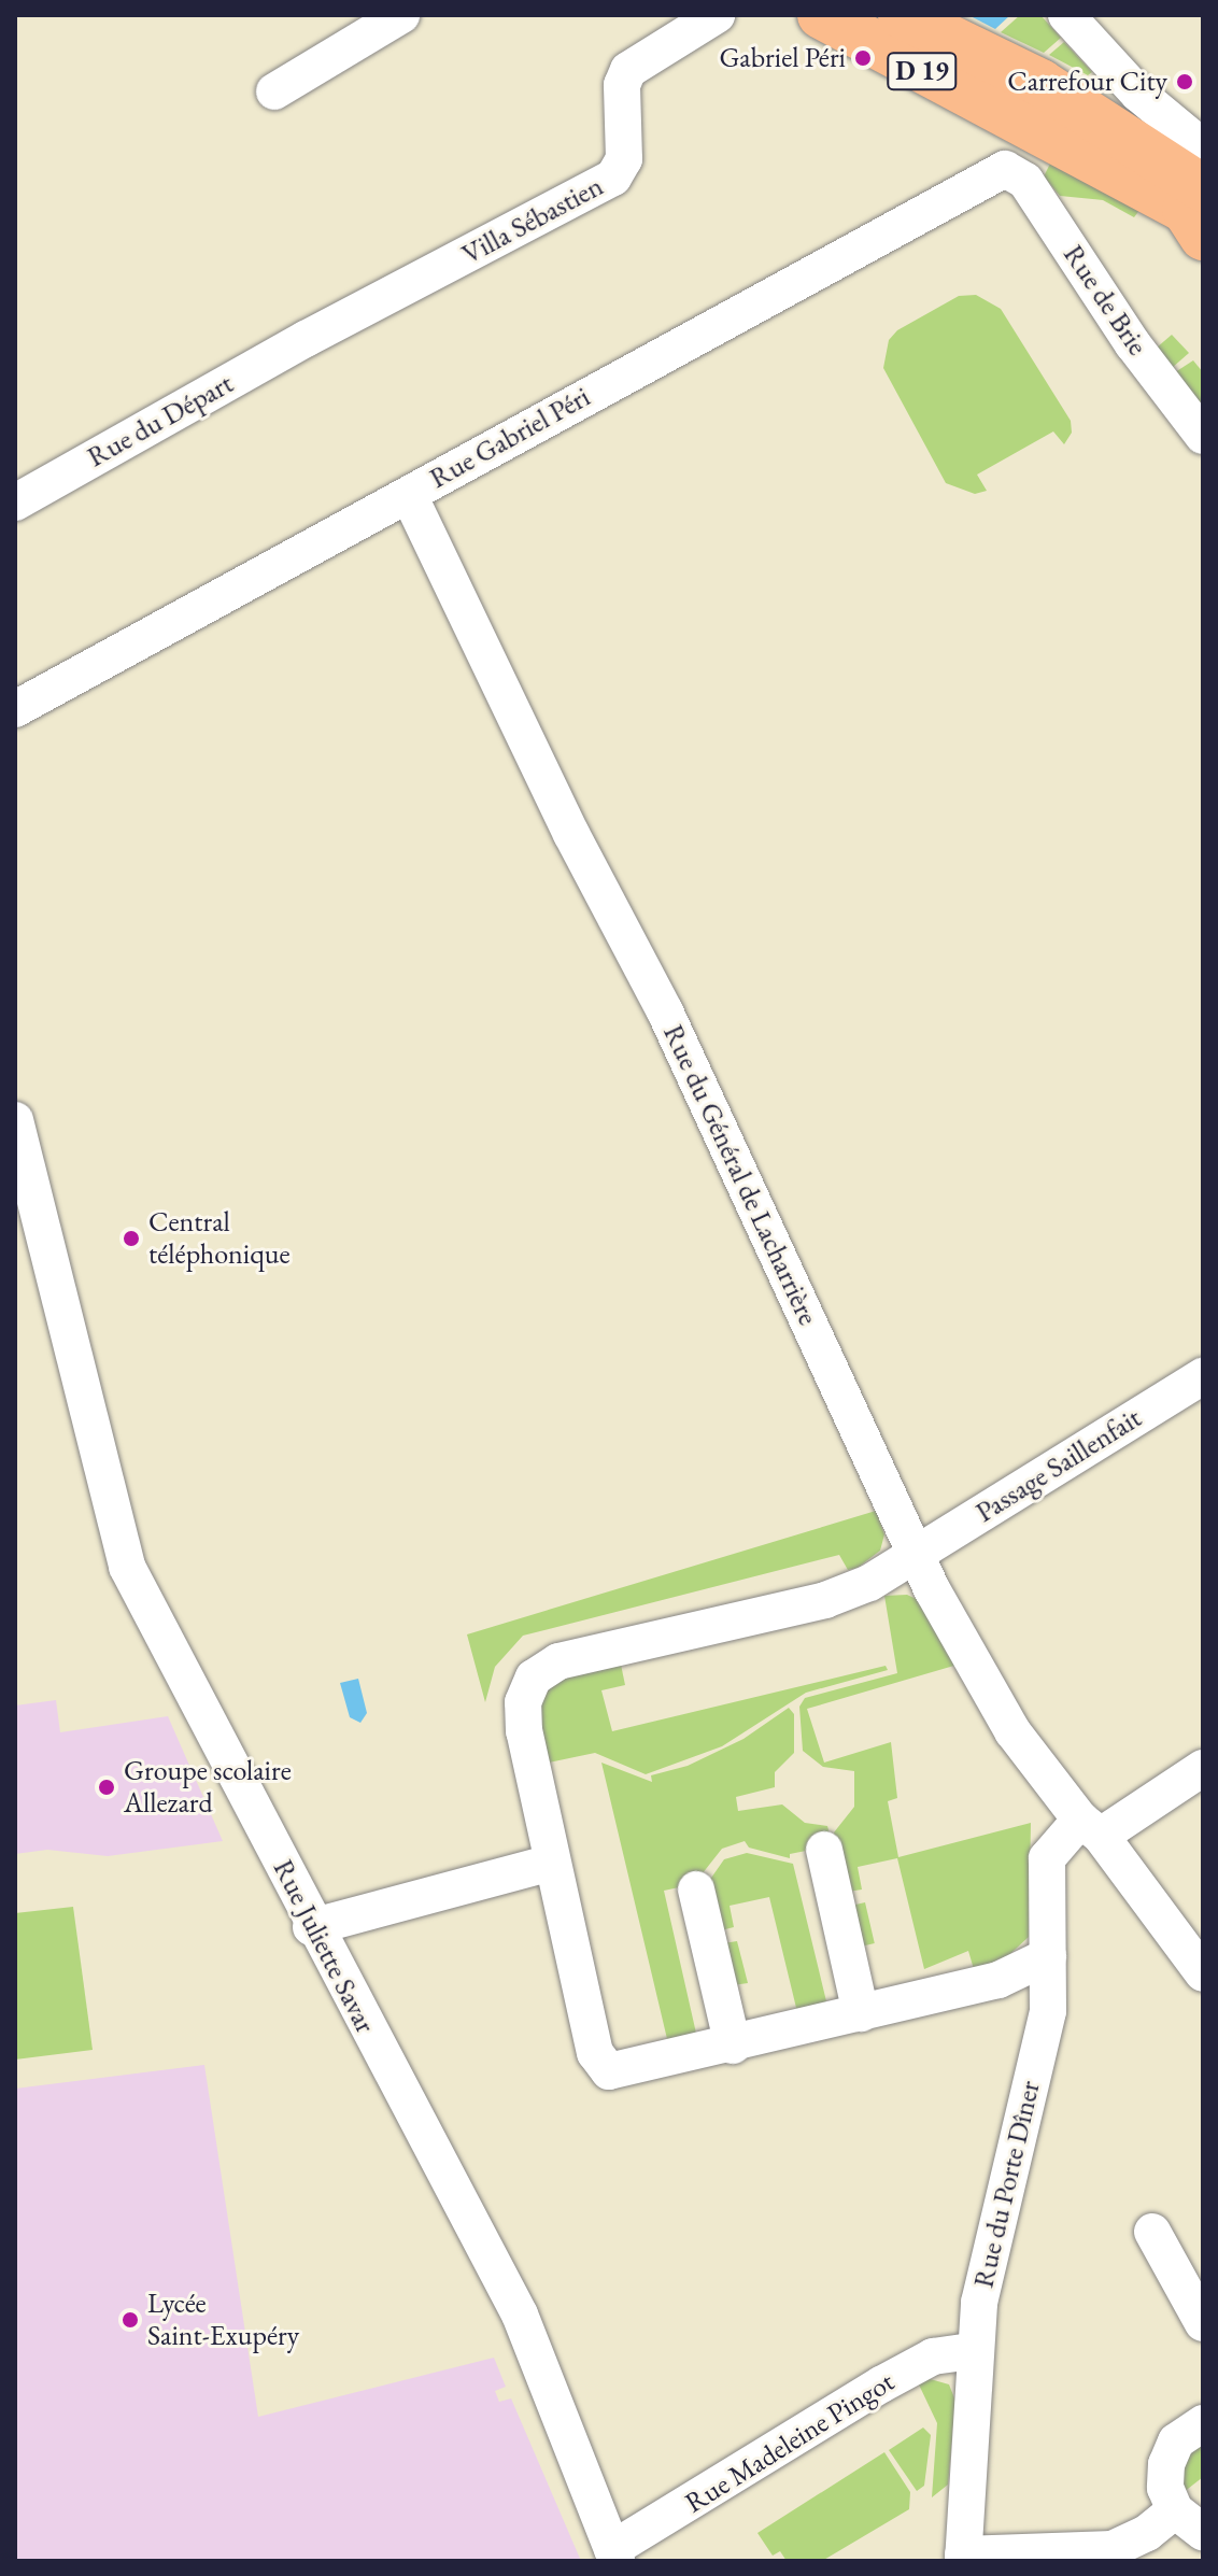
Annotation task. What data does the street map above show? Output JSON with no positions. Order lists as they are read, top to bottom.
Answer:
{
  "streets": {
    "main road": ["D 19"],
    "street": [
      "Villa Sébastien",
      "Rue de Brie",
      "Rue du Départ",
      "Rue Gabriel Péri",
      "Rue du Général de Lacharrière",
      "Passage Saillenfait",
      "Rue Juliette Savar",
      "Rue du Porte Dîner",
      "Rue Madeleine Pingot"
    ]
  },
  "crossings": [
    ["Villa Sébastien", "Rue du Départ"],
    ["Rue de Brie", "Rue Gabriel Péri"],
    ["Rue Gabriel Péri", "Rue du Général de Lacharrière"],
    ["Rue du Général de Lacharrière", "Passage Saillenfait"],
    ["Rue du Général de Lacharrière", "Rue du Porte Dîner"],
    ["Rue Juliette Savar", "Rue Madeleine Pingot"],
    ["Rue du Porte Dîner", "Rue Madeleine Pingot"]
  ],
  "places": [
    "Gabriel Péri",
    "Carrefour City",
    "Central téléphonique",
    "Groupe scolaire Allezard",
    "Lycée Saint-Exupéry"
  ]
}
